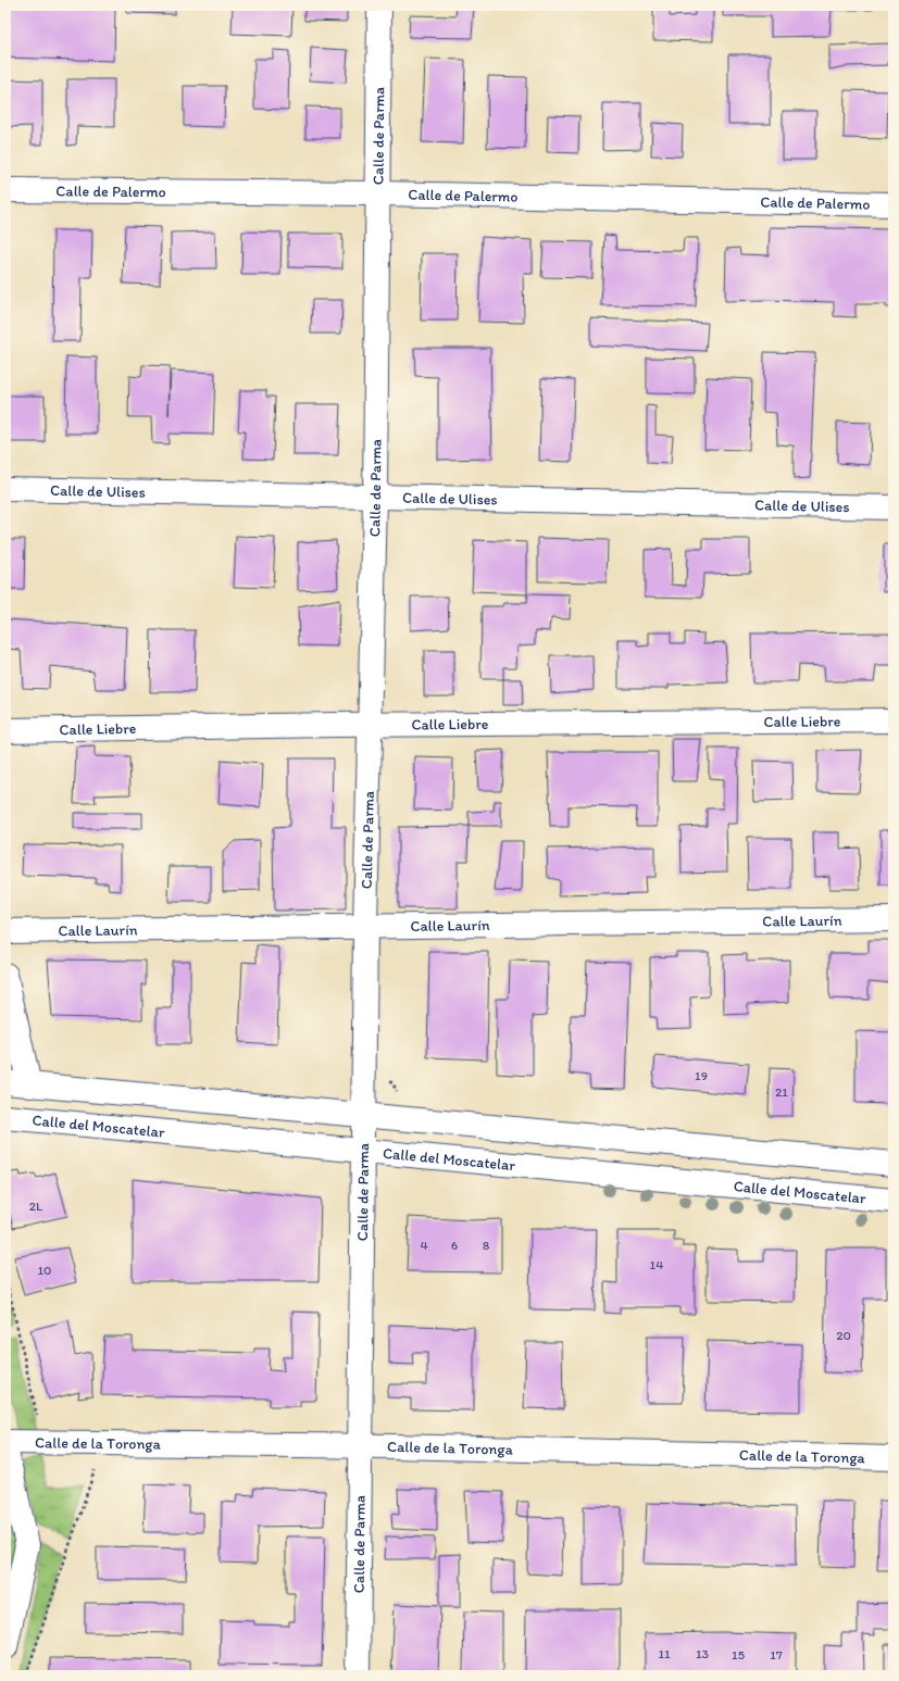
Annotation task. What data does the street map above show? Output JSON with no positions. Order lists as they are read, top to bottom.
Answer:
{
  "streets": {
    "street": [
      "Calle de Parma",
      "Calle de Palermo",
      "Calle de Ulises",
      "Calle Liebre",
      "Calle Laurín",
      "Calle del Moscatelar",
      "Calle de la Toronga"
    ]
  },
  "crossings": [
    ["Calle de Parma", "Calle de Palermo"],
    ["Calle de Parma", "Calle de Ulises"],
    ["Calle de Parma", "Calle Liebre"],
    ["Calle de Parma", "Calle Laurín"],
    ["Calle de Parma", "Calle del Moscatelar"],
    ["Calle de Parma", "Calle de la Toronga"]
  ],
  "house_numbers": [
    "19",
    "21",
    "2L",
    "4",
    "6",
    "8",
    "14",
    "10",
    "20",
    "11",
    "13",
    "15",
    "17"
  ]
}
